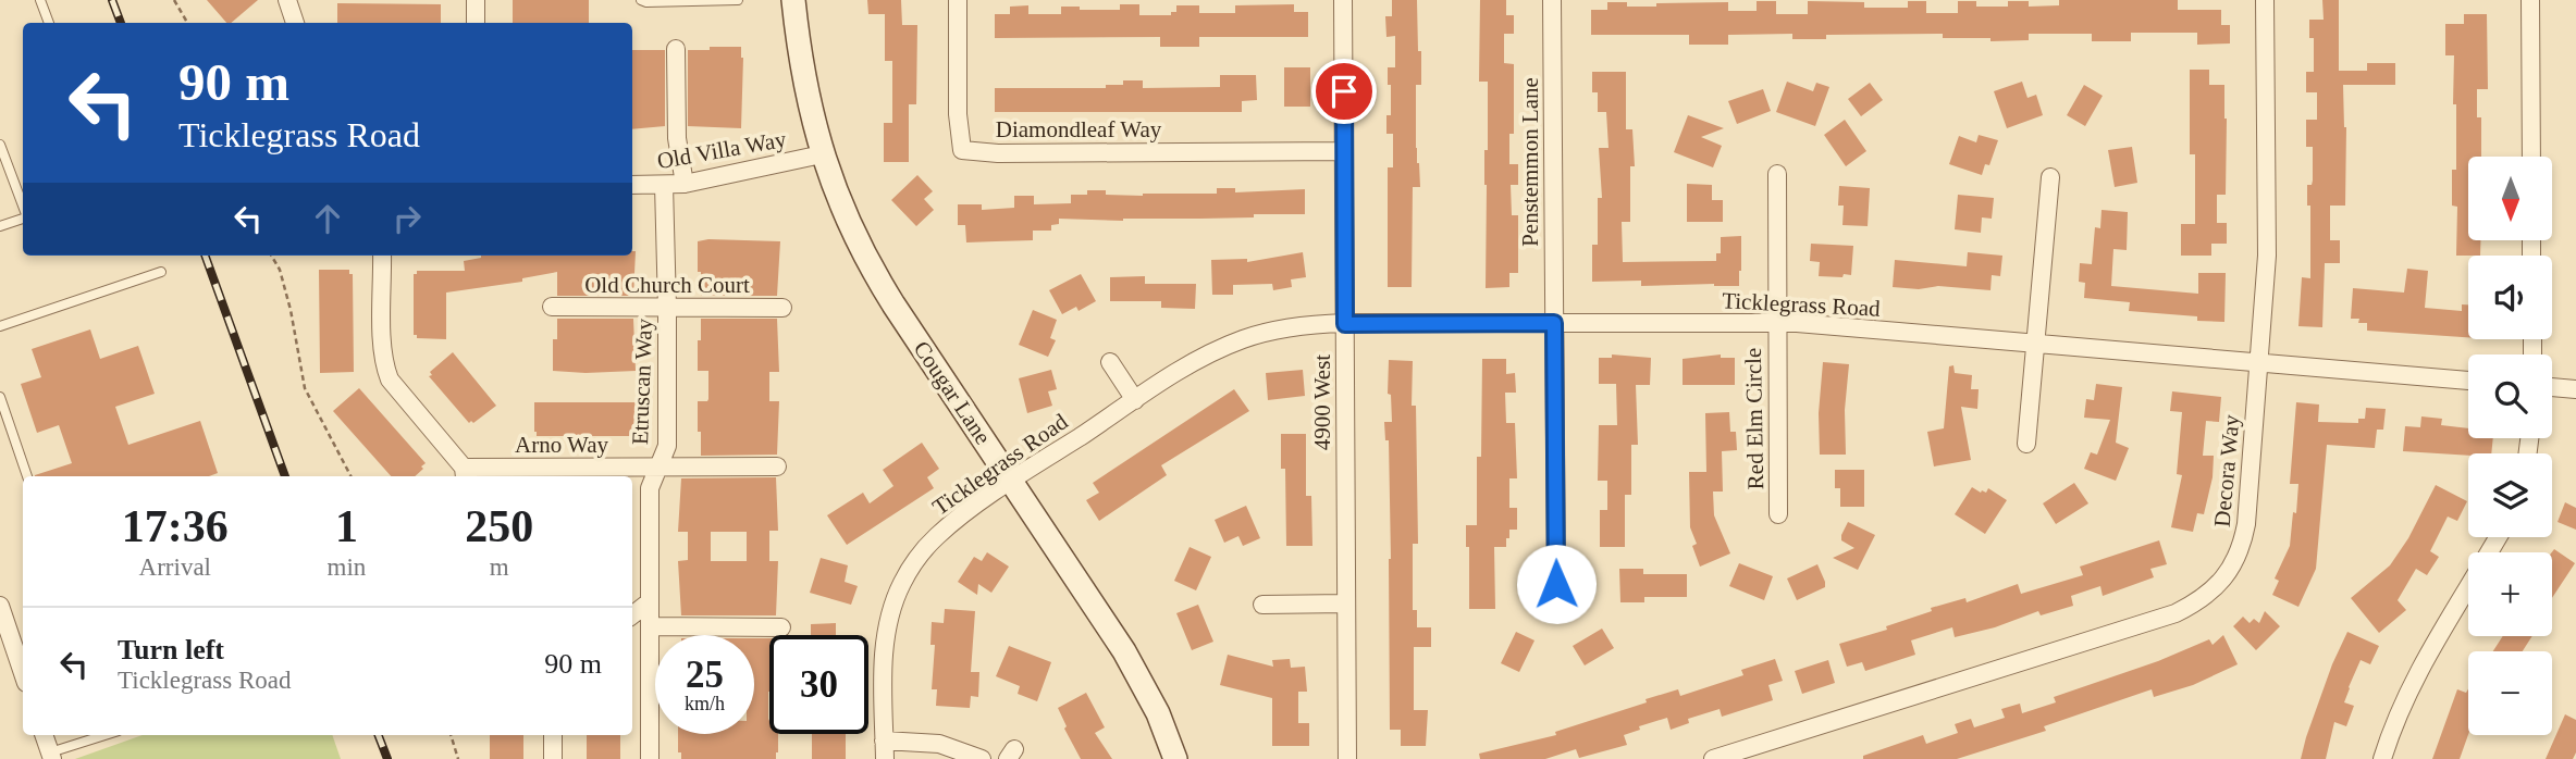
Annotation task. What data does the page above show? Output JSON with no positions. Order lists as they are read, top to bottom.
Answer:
{
  "streets": {
    "main road": ["Cougar Lane"],
    "street": [
      "Diamondleaf Way",
      "Old Villa Way",
      "Penstemmon Lane",
      "Old Church Court",
      "Ticklegrass Road",
      "Etruscan Way",
      "4900 West",
      "Red Elm Circle",
      "Arno Way",
      "Decora Way"
    ]
  },
  "crossings": [
    ["Diamondleaf Way", "4900 West"],
    ["Old Villa Way", "Etruscan Way"],
    ["Old Villa Way", "Cougar Lane"],
    ["Penstemmon Lane", "Ticklegrass Road"],
    ["Old Church Court", "Etruscan Way"],
    ["Ticklegrass Road", "Cougar Lane"],
    ["Ticklegrass Road", "4900 West"],
    ["Ticklegrass Road", "Red Elm Circle"],
    ["Ticklegrass Road", "Decora Way"],
    ["Etruscan Way", "Arno Way"]
  ],
  "north": "bottom",
  "page": {
    "turn": ["90 m", "Ticklegrass Road"],
    "map_buttons": ["+", "−"],
    "eta": [
      "17:36",
      "Arrival",
      "1",
      "min",
      "250",
      "m"
    ],
    "list": [
      {
        "name": "Turn left",
        "note": "Ticklegrass Road",
        "value": "90 m"
      }
    ],
    "speed": "25 km/h",
    "limit": "30"
  }
}
